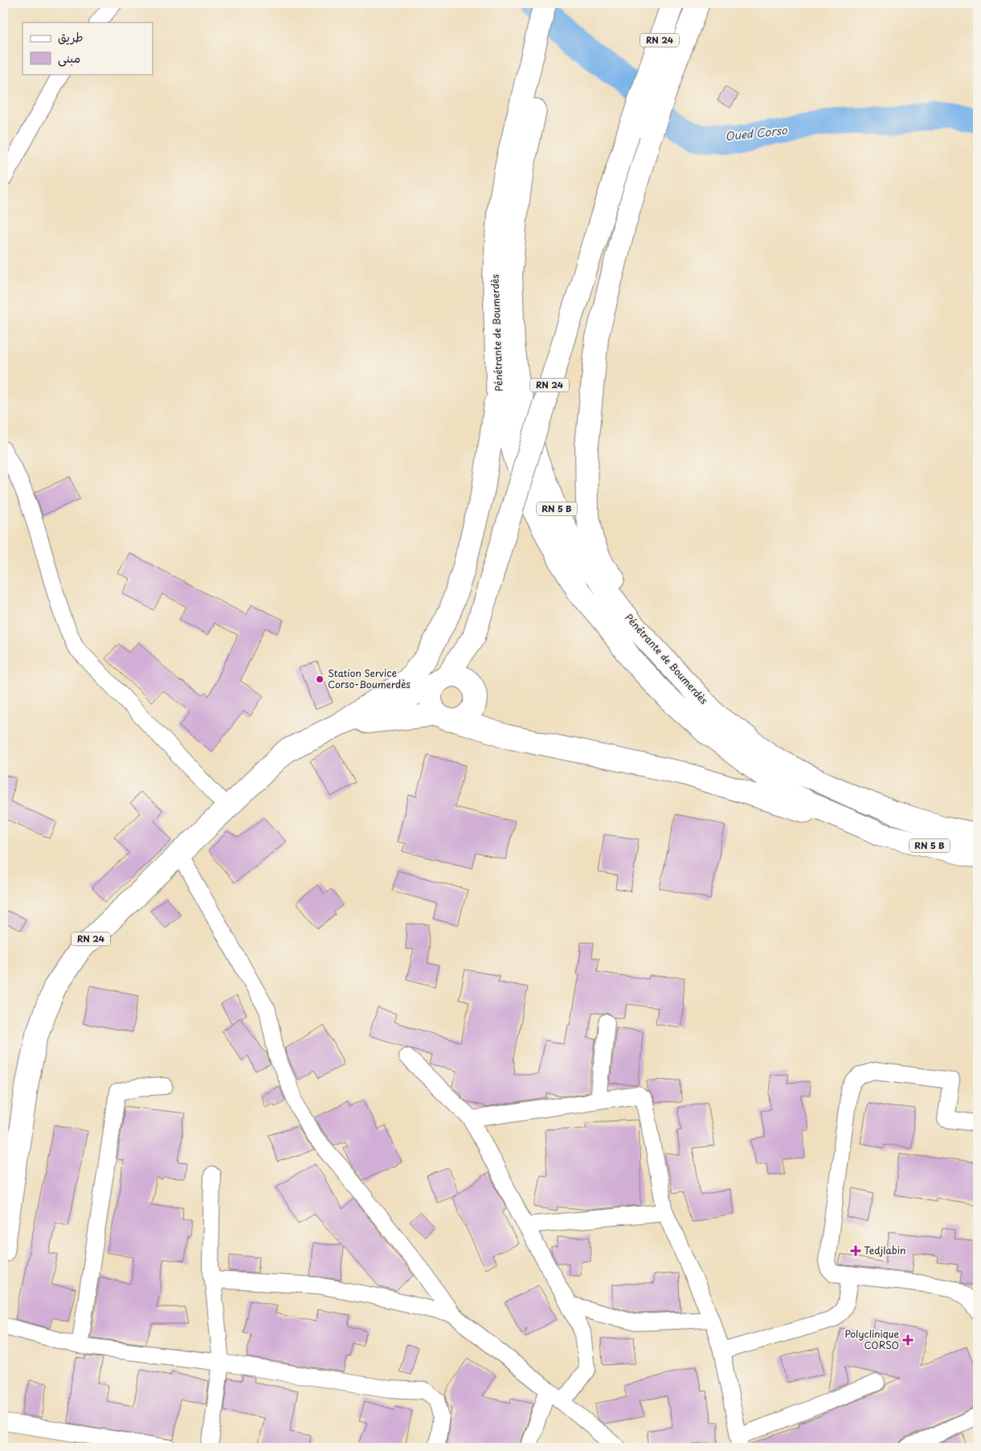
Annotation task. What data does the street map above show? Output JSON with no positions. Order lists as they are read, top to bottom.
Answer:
{
  "streets": {
    "main road": ["RN 24", "Pénétrante de Boumerdès", "RN 5 B"]
  },
  "water": ["Oued Corso"],
  "places": {
    "other": ["Station Service Corso-Boumerdès"],
    "health": ["Tedjlabin", "Polyclinique CORSO"]
  },
  "legend": ["طريق", "مبنى"]
}
